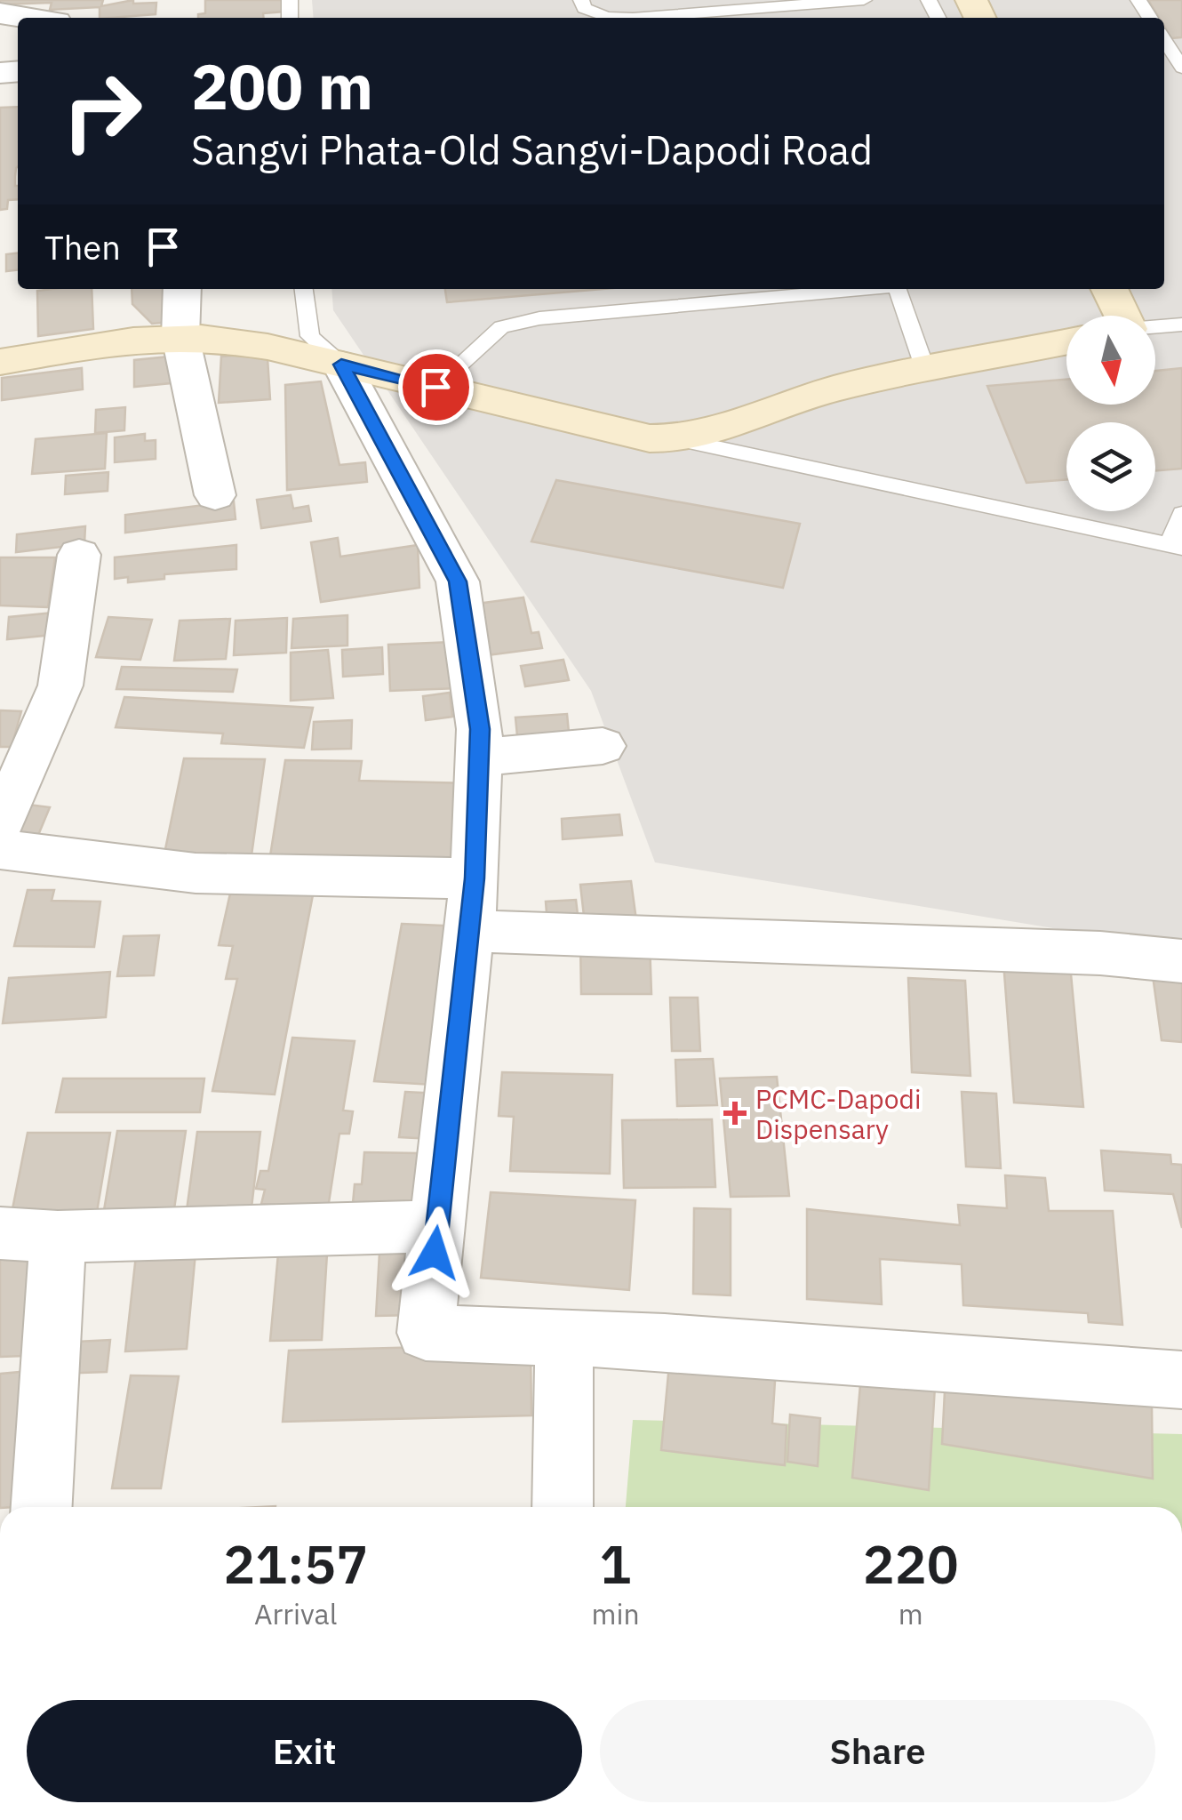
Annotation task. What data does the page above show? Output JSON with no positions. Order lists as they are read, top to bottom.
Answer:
{
  "places": {
    "health": ["PCMC-Dapodi Dispensary"]
  },
  "north": "bottom",
  "page": {
    "turn": ["200 m", "Sangvi Phata-Old Sangvi-Dapodi Road"],
    "then": "Then",
    "eta": [
      "21:57",
      "Arrival",
      "1",
      "min",
      "220",
      "m"
    ],
    "buttons": ["Exit", "Share"]
  }
}
